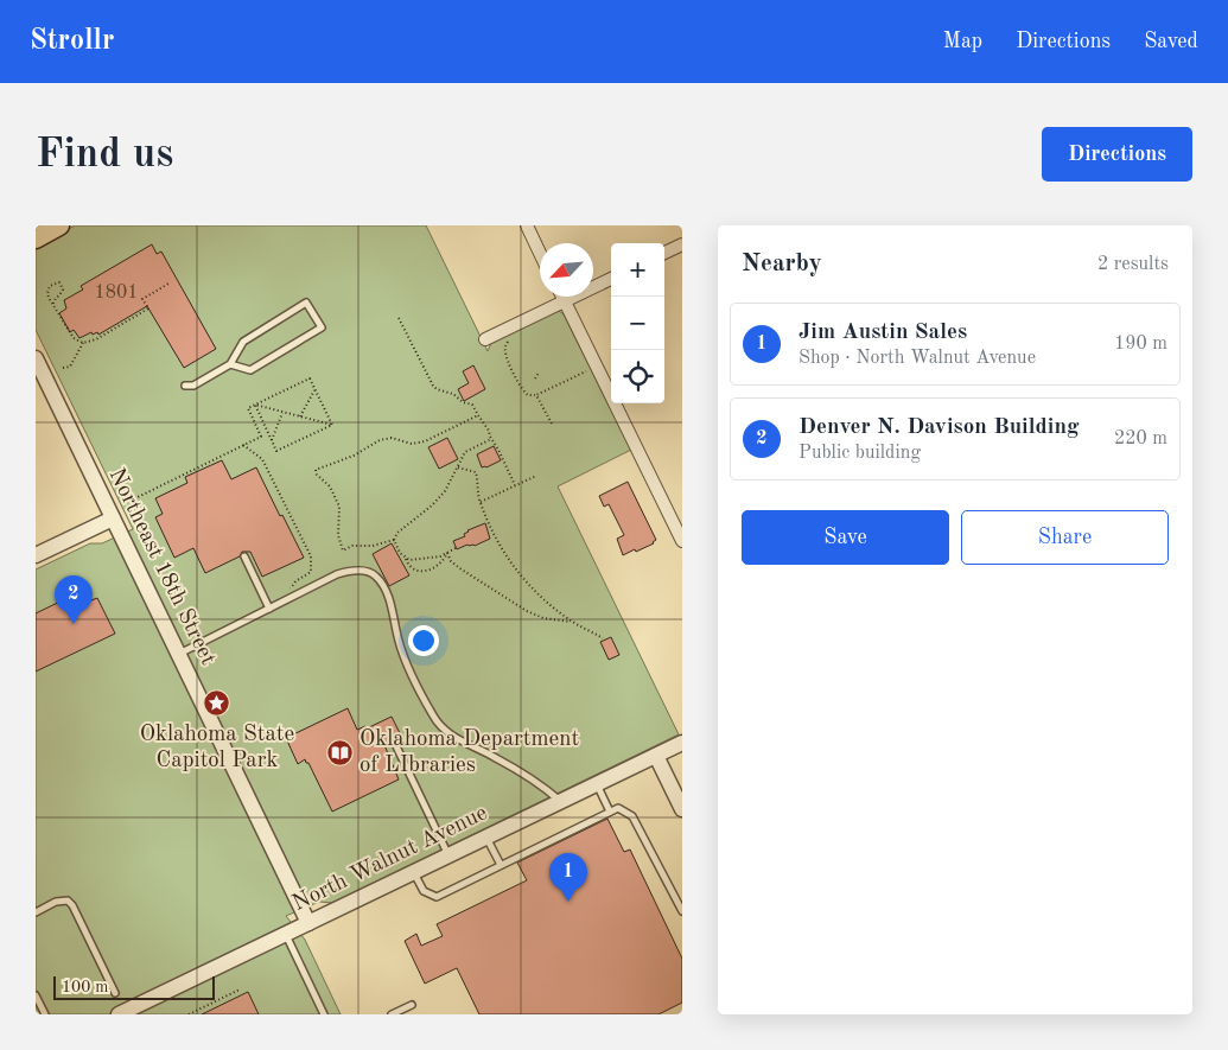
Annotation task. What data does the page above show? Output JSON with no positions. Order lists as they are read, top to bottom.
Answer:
{
  "streets": {
    "street": ["Northeast 18th Street", "North Walnut Avenue"]
  },
  "crossings": [
    ["Northeast 18th Street", "North Walnut Avenue"]
  ],
  "places": {
    "place": ["Oklahoma State Capitol Park"],
    "library": ["Oklahoma Department of LIbraries"]
  },
  "house_numbers": ["1801"],
  "scale_bar": "100 m",
  "north": "bottom left",
  "page": {
    "header": "Strollr",
    "nav": ["Map", "Directions", "Saved"],
    "buttons": [
      "Directions",
      ["Save", "Share"]
    ],
    "title": "Find us",
    "heading": ["Nearby", "2 results"],
    "map_buttons": ["+", "−"],
    "list": [
      {
        "mark": "1",
        "name": "Jim Austin Sales",
        "note": "Shop · North Walnut Avenue",
        "value": "190 m"
      },
      {
        "mark": "2",
        "name": "Denver N. Davison Building",
        "note": "Public building",
        "value": "220 m"
      }
    ],
    "pins": ["2", "1"],
    "scale": "100 m"
  }
}
